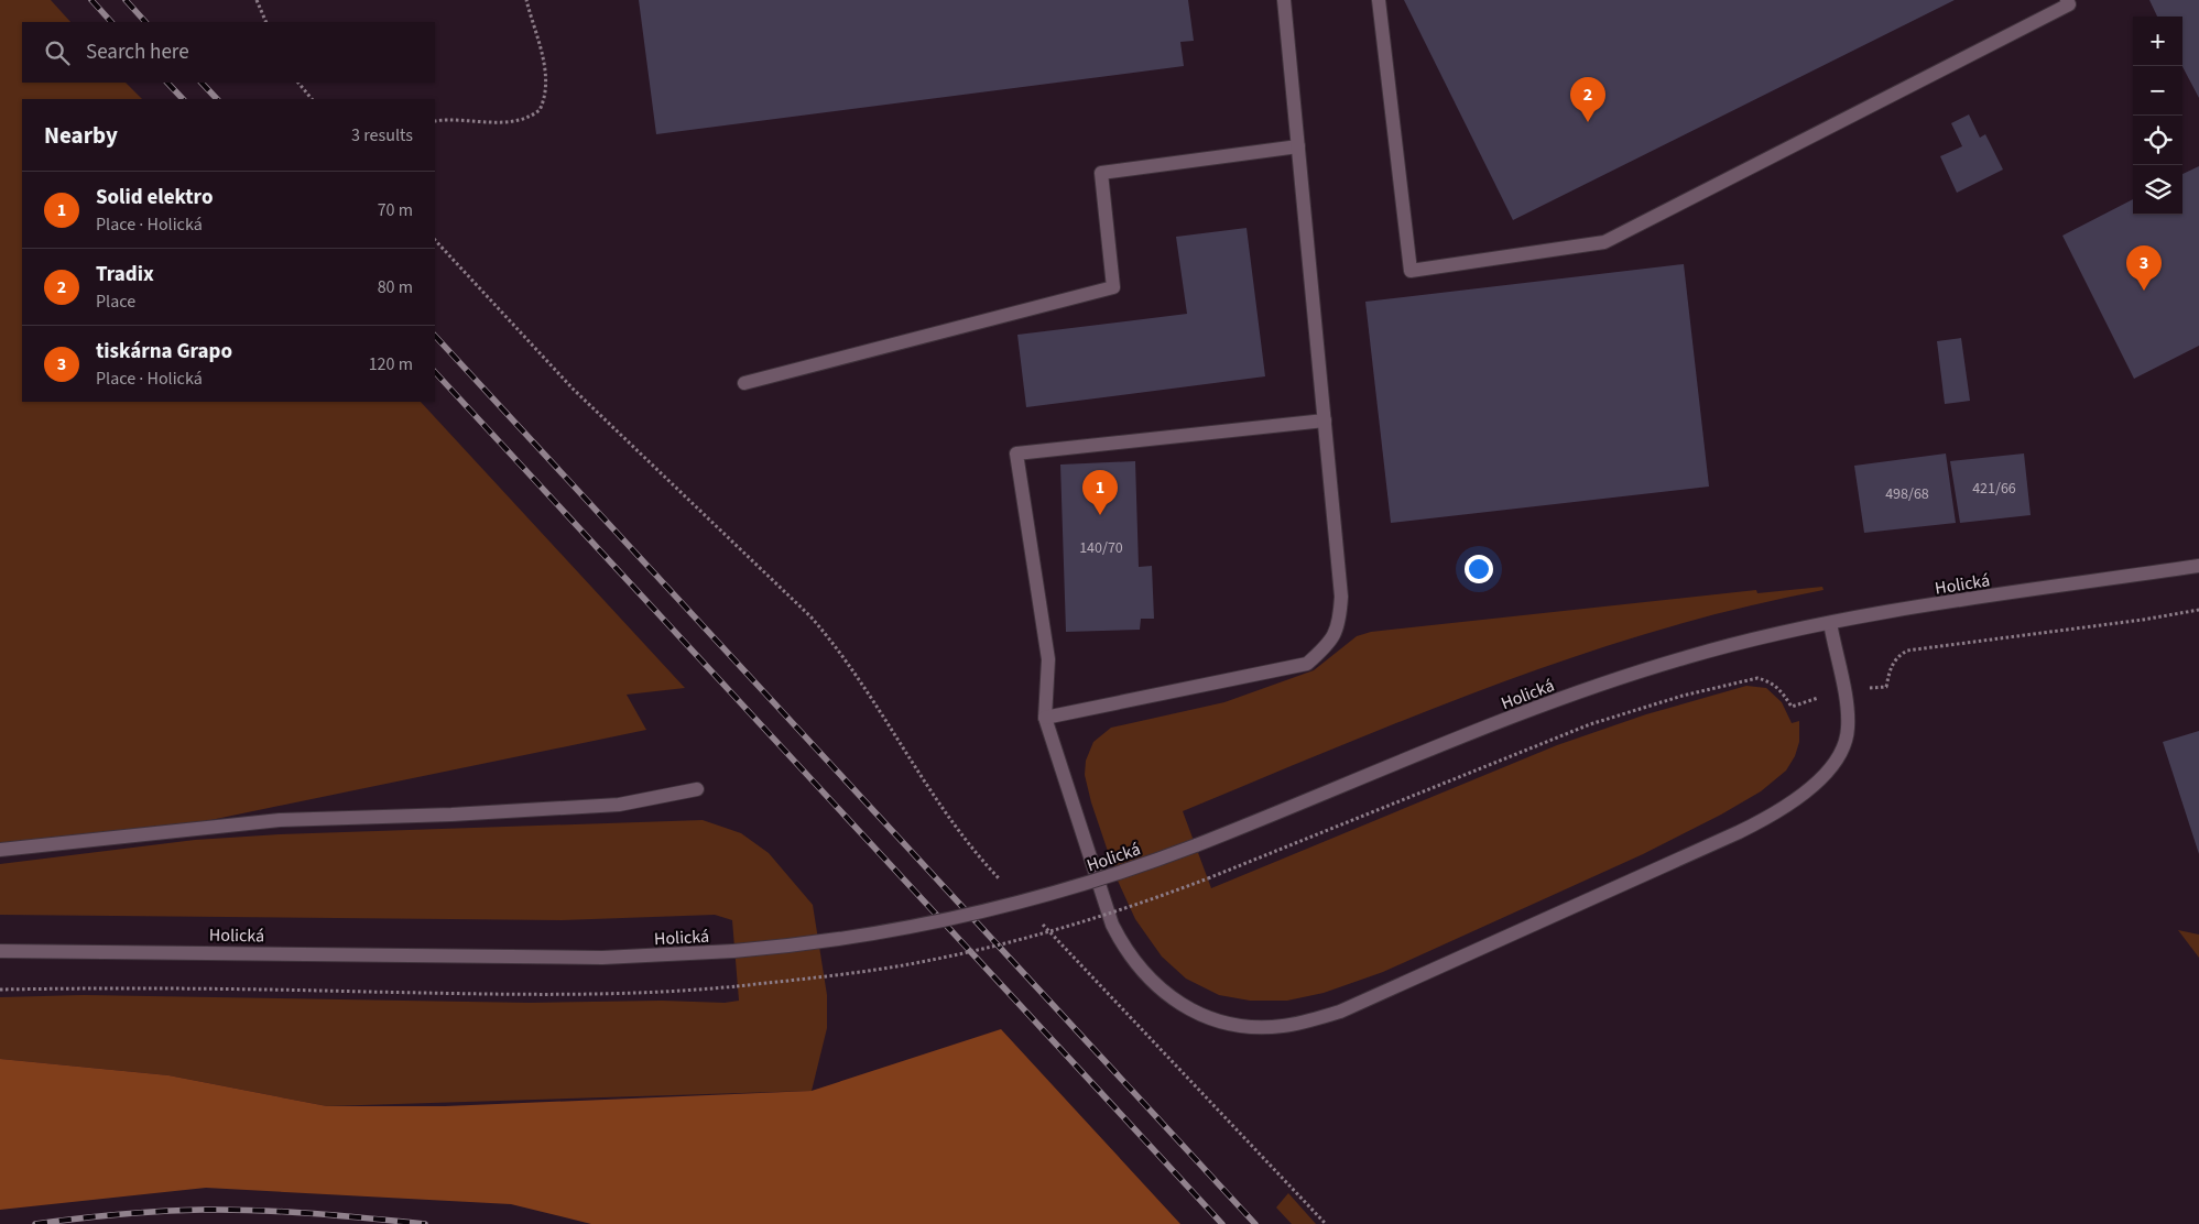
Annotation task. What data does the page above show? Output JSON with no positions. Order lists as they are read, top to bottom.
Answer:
{
  "streets": {
    "street": ["Holická"]
  },
  "house_numbers": ["421/66", "498/68", "140/70"],
  "page": {
    "map_buttons": ["+", "−"],
    "search": "Search here",
    "pins": ["2", "3", "1"],
    "heading": ["Nearby", "3 results"],
    "list": [
      {
        "mark": "1",
        "name": "Solid elektro",
        "note": "Place · Holická",
        "value": "70 m"
      },
      {
        "mark": "2",
        "name": "Tradix",
        "note": "Place",
        "value": "80 m"
      },
      {
        "mark": "3",
        "name": "tiskárna Grapo",
        "note": "Place · Holická",
        "value": "120 m"
      }
    ]
  }
}
